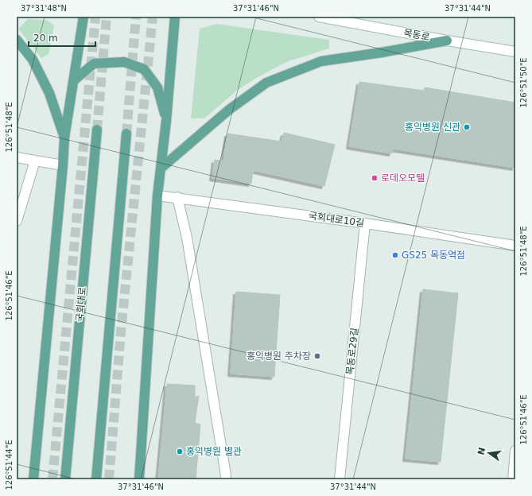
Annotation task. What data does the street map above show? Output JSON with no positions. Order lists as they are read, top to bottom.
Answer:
{
  "streets": {
    "main road": ["국회대로"],
    "street": ["목동로", "국회대로10길", "목동로29길"]
  },
  "crossings": [
    ["국회대로10길", "목동로29길"]
  ],
  "places": [
    "홍익병원 신관",
    "로데오모텔",
    "GS25 목동역점",
    "홍익병원 주차장",
    "홍익병원 별관"
  ],
  "scale_bar": "20 m",
  "north": "left",
  "coordinates": [
    "37°31'48\"N",
    "37°31'46\"N",
    "37°31'44\"N",
    "126°51'50\"E",
    "126°51'48\"E",
    "126°51'46\"E",
    "126°51'44\"E"
  ]
}
